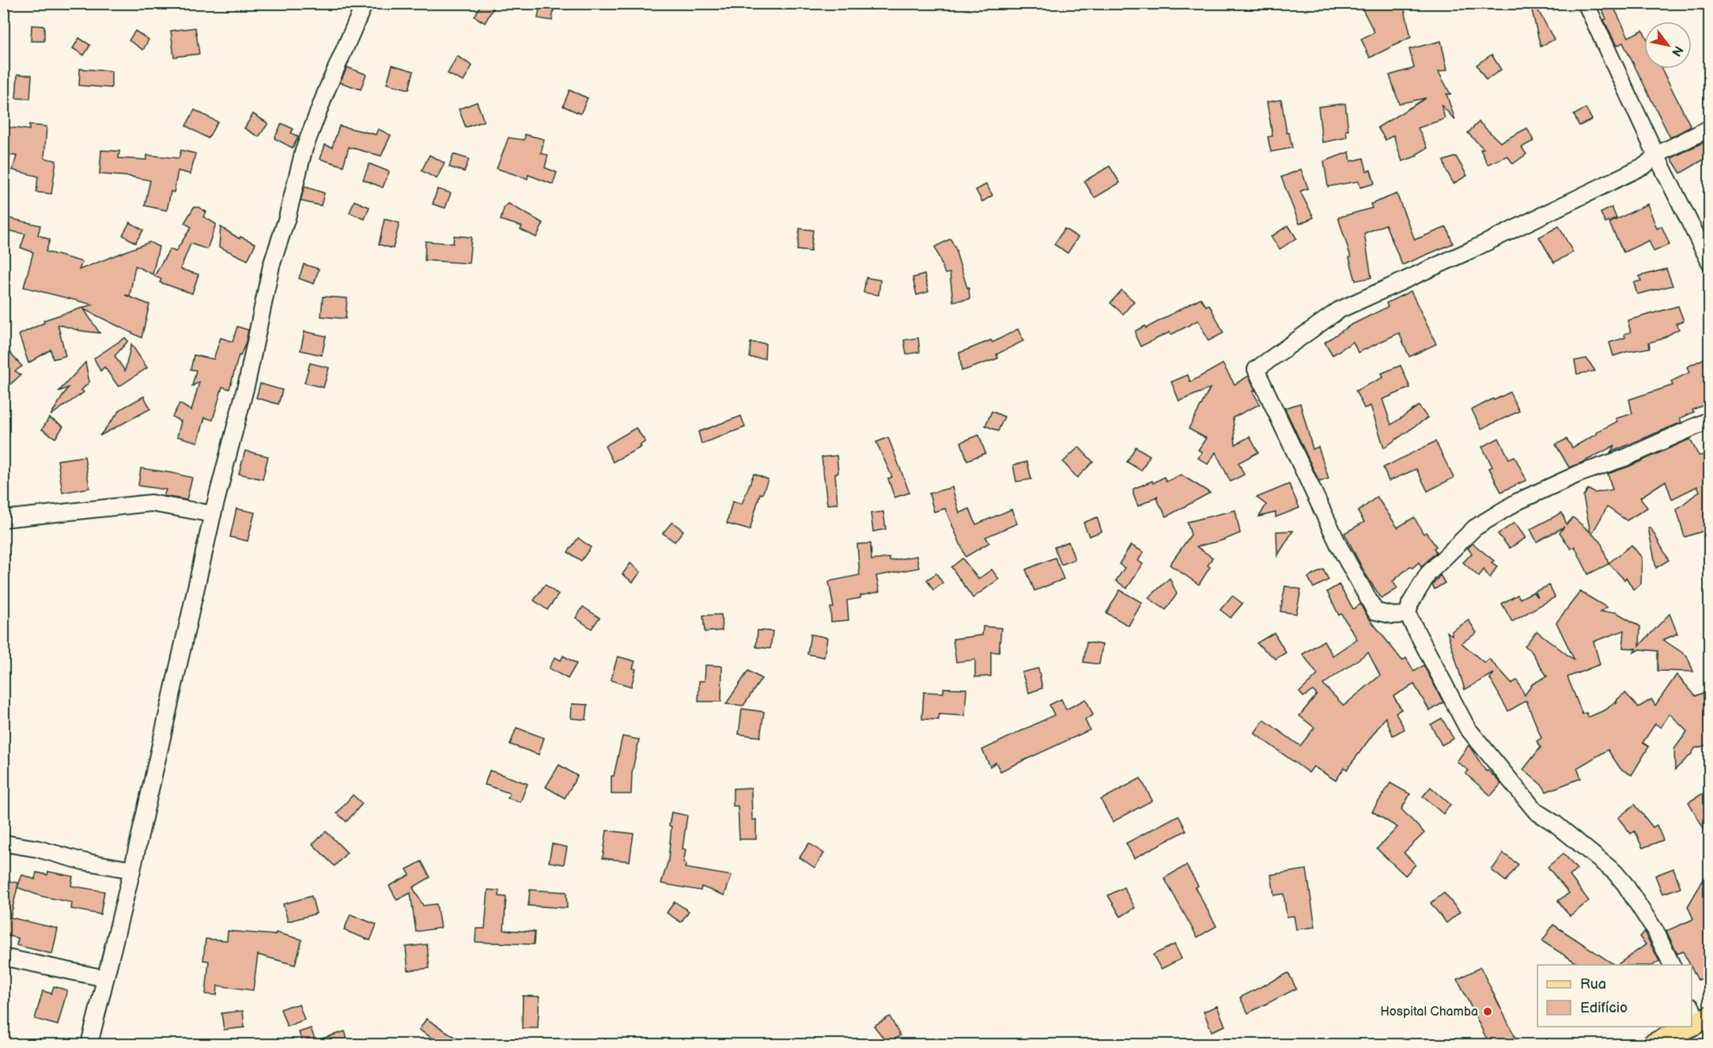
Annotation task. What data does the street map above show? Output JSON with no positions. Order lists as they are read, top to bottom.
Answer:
{
  "places": ["Hospital Chamba"],
  "legend": ["Rua", "Edifício"],
  "north": "bottom right"
}
